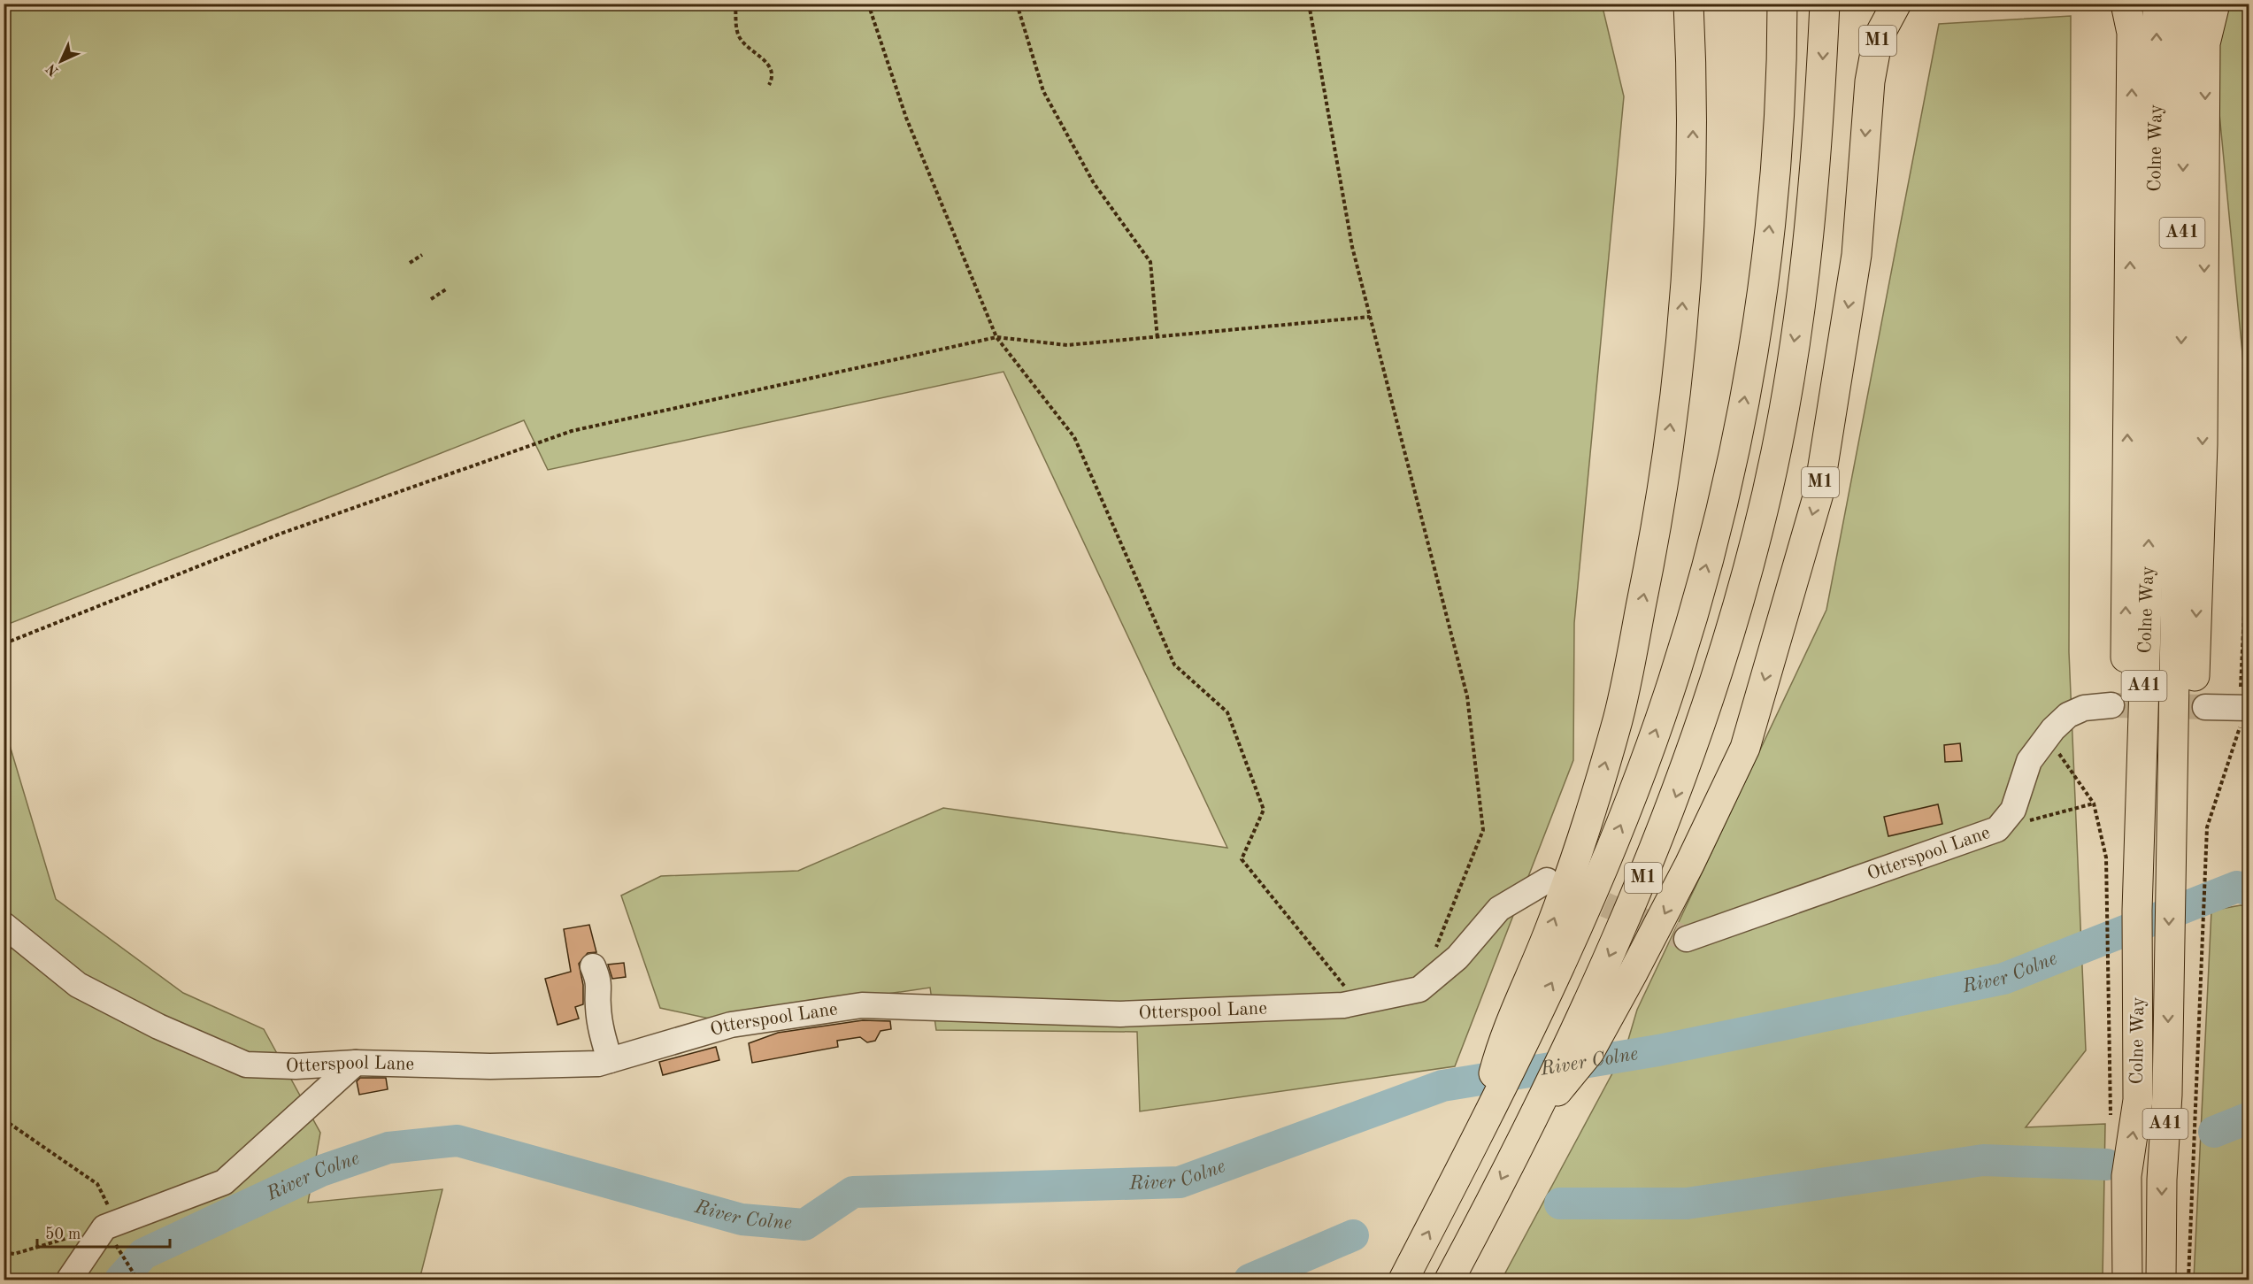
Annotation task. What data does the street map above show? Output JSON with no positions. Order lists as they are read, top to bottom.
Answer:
{
  "streets": {
    "highway": ["M1", "Colne Way", "A41"],
    "street": ["Otterspool Lane"]
  },
  "water": ["River Colne"],
  "scale_bar": "50 m",
  "north": "bottom left"
}
